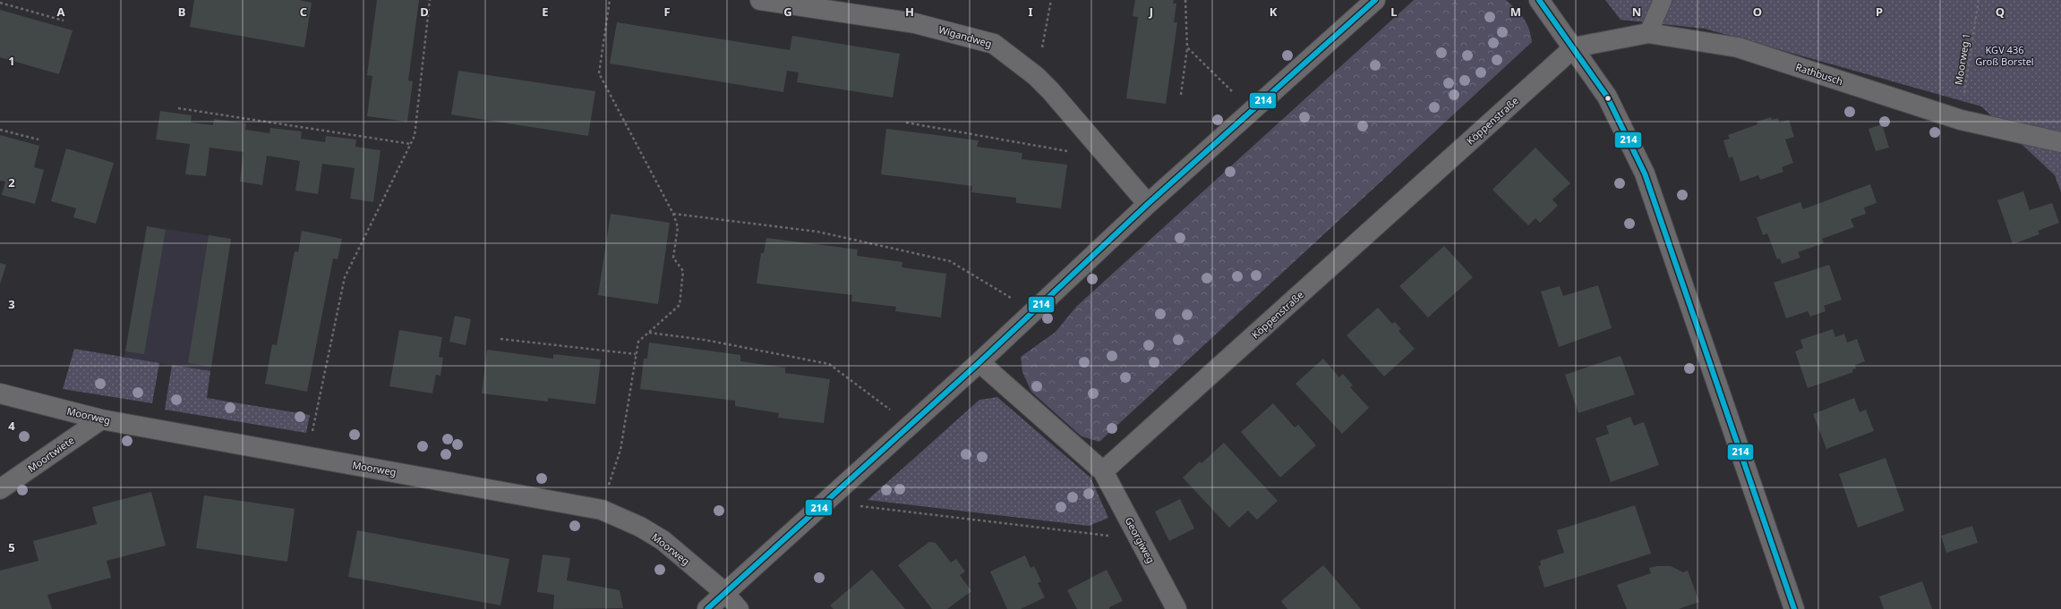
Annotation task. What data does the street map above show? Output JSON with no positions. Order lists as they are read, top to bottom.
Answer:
{
  "streets": {
    "street": [
      "Wigandweg",
      "Rathbusch",
      "Köppenstraße",
      "Moorweg",
      "Moortwiete",
      "Georgiweg"
    ],
    "path": ["Moorweg 1"]
  },
  "crossings": [
    ["Moorweg 1", "Rathbusch"],
    ["Rathbusch", "Köppenstraße"],
    ["Köppenstraße", "Georgiweg"],
    ["Moorweg", "Moortwiete"]
  ],
  "parks": ["KGV 436 Groß Borstel"],
  "lines": ["transit line 214"],
  "grid": {
    "columns": [
      "A",
      "B",
      "C",
      "D",
      "E",
      "F",
      "G",
      "H",
      "I",
      "J",
      "K",
      "L",
      "M",
      "N",
      "O",
      "P",
      "Q"
    ],
    "rows": [
      "1",
      "2",
      "3",
      "4",
      "5"
    ]
  }
}
